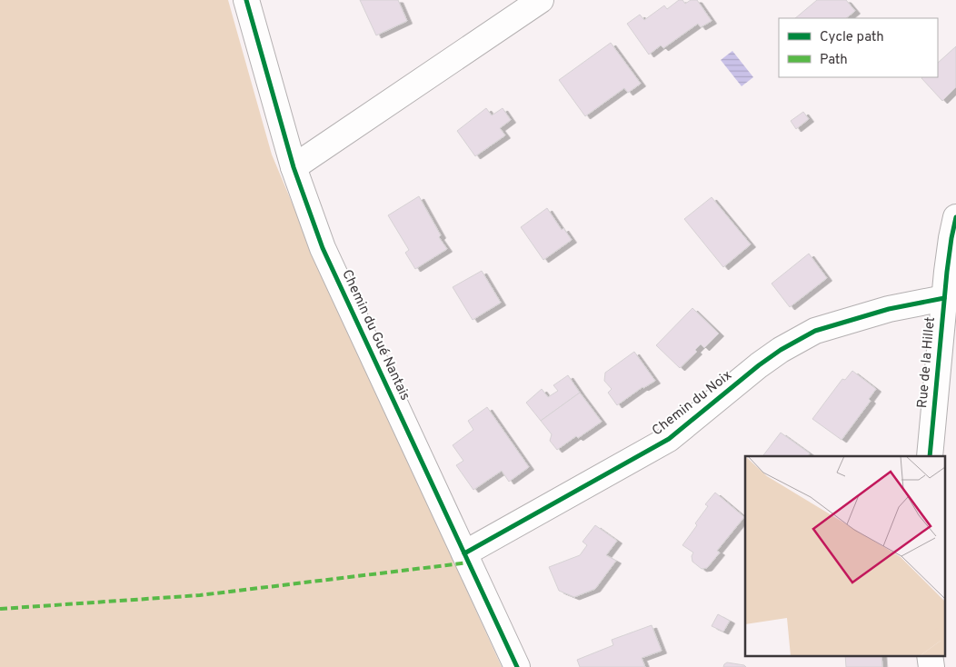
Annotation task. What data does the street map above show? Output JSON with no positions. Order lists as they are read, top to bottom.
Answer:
{
  "streets": {
    "street": ["Chemin du Gué Nantais", "Rue de la Hillet", "Chemin du Noix"]
  },
  "crossings": [
    ["Chemin du Gué Nantais", "Chemin du Noix"],
    ["Rue de la Hillet", "Chemin du Noix"]
  ],
  "legend": ["Cycle path", "Path"]
}
